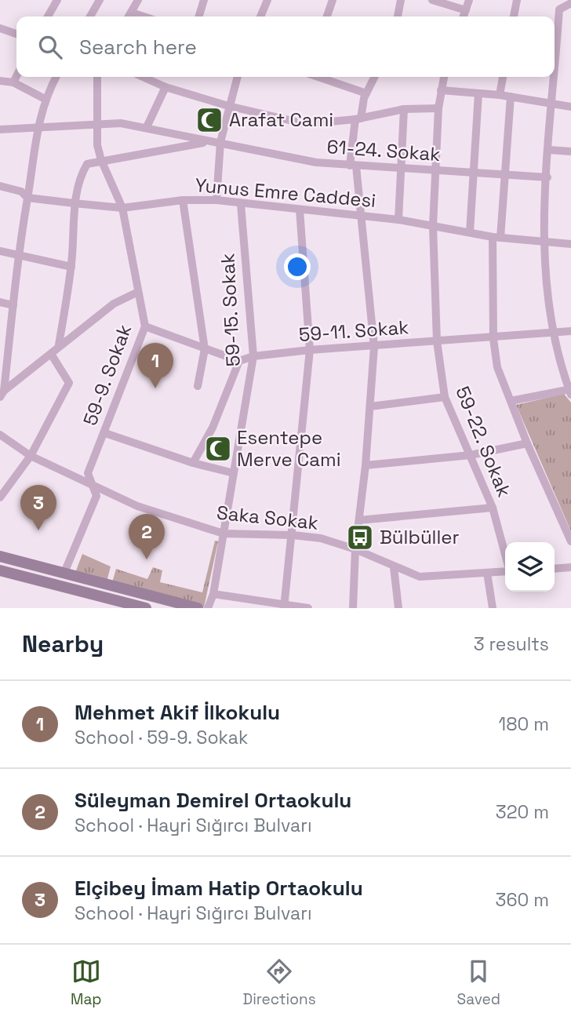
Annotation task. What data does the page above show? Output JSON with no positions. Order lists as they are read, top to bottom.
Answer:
{
  "streets": {
    "street": [
      "61-24. Sokak",
      "Yunus Emre Caddesi",
      "59-15. Sokak",
      "59-11. Sokak",
      "59-9. Sokak",
      "59-22. Sokak",
      "Saka Sokak"
    ]
  },
  "crossings": [
    ["61-24. Sokak", "59-22. Sokak"],
    ["Yunus Emre Caddesi", "59-15. Sokak"],
    ["Yunus Emre Caddesi", "59-9. Sokak"],
    ["Yunus Emre Caddesi", "59-22. Sokak"],
    ["59-15. Sokak", "59-11. Sokak"],
    ["59-15. Sokak", "Saka Sokak"],
    ["59-11. Sokak", "59-22. Sokak"],
    ["59-9. Sokak", "Saka Sokak"]
  ],
  "places": {
    "mosque": ["Arafat Cami", "Esentepe Merve Cami"],
    "bus stop": ["Bülbüller"]
  },
  "page": {
    "search": "Search here",
    "pins": ["1", "3", "2"],
    "heading": ["Nearby", "3 results"],
    "list": [
      {
        "mark": "1",
        "name": "Mehmet Akif İlkokulu",
        "note": "School · 59-9. Sokak",
        "value": "180 m"
      },
      {
        "mark": "2",
        "name": "Süleyman Demirel Ortaokulu",
        "note": "School · Hayri Sığırcı Bulvarı",
        "value": "320 m"
      },
      {
        "mark": "3",
        "name": "Elçibey İmam Hatip Ortaokulu",
        "note": "School · Hayri Sığırcı Bulvarı",
        "value": "360 m"
      }
    ],
    "nav": ["Map", "Directions", "Saved"]
  }
}
